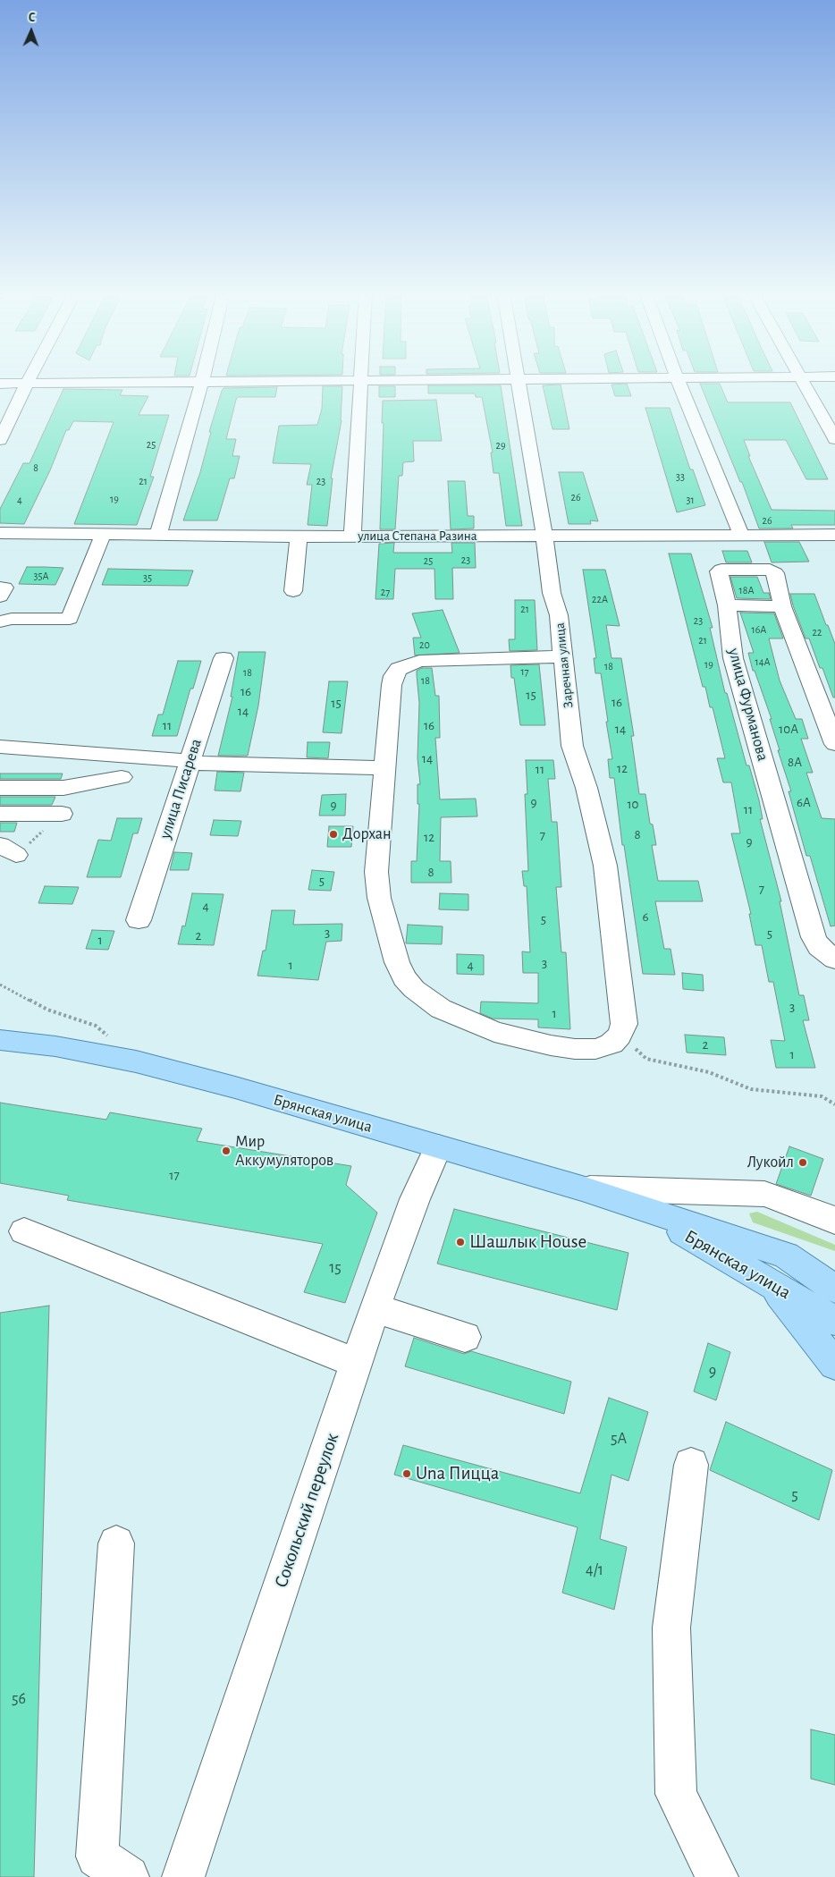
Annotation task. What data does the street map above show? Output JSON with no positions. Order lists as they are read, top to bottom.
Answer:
{
  "streets": {
    "main road": ["Брянская улица"],
    "street": [
      "улица Степана Разина",
      "Заречная улица",
      "улица Фурманова",
      "улица Писарева",
      "Сокольский переулок"
    ]
  },
  "crossings": [
    ["улица Степана Разина", "Заречная улица"],
    ["Брянская улица", "Сокольский переулок"]
  ],
  "places": [
    "Дорхан",
    "Мир Аккумуляторов",
    "Лукойл",
    "Шашлык House",
    "Una Пицца"
  ],
  "house_numbers": [
    "25",
    "29",
    "8",
    "33",
    "21",
    "23",
    "26",
    "19",
    "4",
    "31",
    "26",
    "23",
    "25",
    "35А",
    "35",
    "18А",
    "27",
    "22А",
    "21",
    "23",
    "16А",
    "22",
    "21",
    "20",
    "14А",
    "19",
    "18",
    "17",
    "18",
    "18",
    "16",
    "15",
    "16",
    "15",
    "14",
    "11",
    "16",
    "14",
    "10А",
    "14",
    "8А",
    "12",
    "11",
    "9",
    "6А",
    "10",
    "9",
    "11",
    "8",
    "7",
    "12",
    "9",
    "8",
    "5",
    "7",
    "4",
    "6",
    "5",
    "3",
    "5",
    "2",
    "1",
    "3",
    "1",
    "4",
    "3",
    "1",
    "2",
    "1",
    "17",
    "15",
    "9",
    "5А",
    "5",
    "4/1",
    "56"
  ],
  "north": "top"
}
